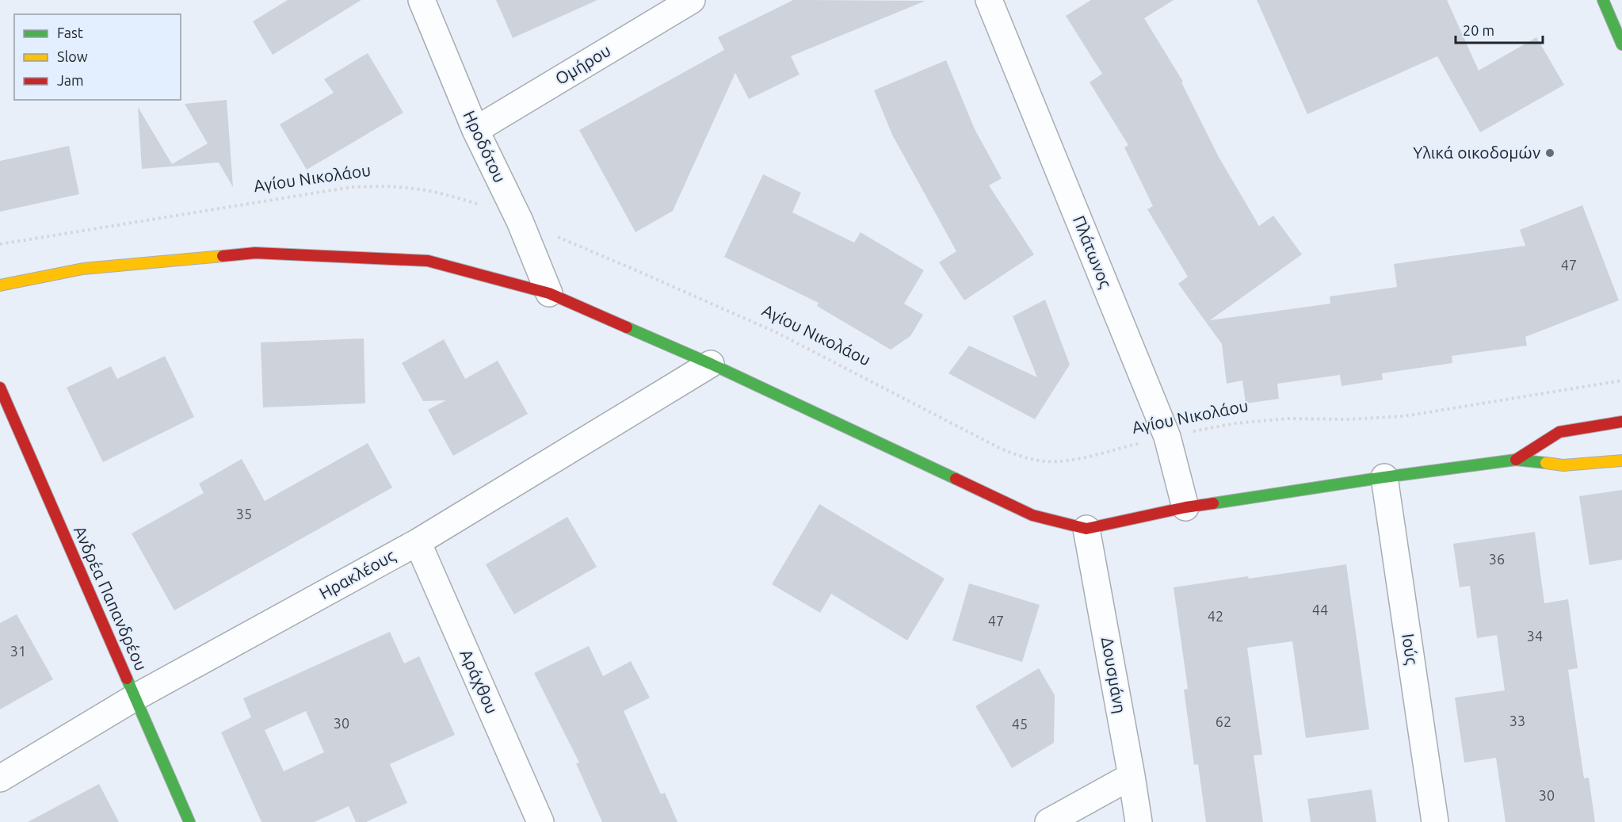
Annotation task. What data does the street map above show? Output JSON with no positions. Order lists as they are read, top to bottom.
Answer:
{
  "streets": {
    "street": [
      "Ομήρου",
      "Ηροδότου",
      "Πλάτωνος",
      "Ηρακλέους",
      "Ανδρέα Παπανδρέου",
      "Ιούς",
      "Δουσμάνη",
      "Αράχθου"
    ],
    "path": ["Αγίου Νικολάου"]
  },
  "crossings": [
    ["Ομήρου", "Ηροδότου"],
    ["Ηροδότου", "Αγίου Νικολάου"],
    ["Αγίου Νικολάου", "Πλάτωνος"],
    ["Ηρακλέους", "Ανδρέα Παπανδρέου"],
    ["Ηρακλέους", "Αράχθου"]
  ],
  "places": ["Υλικά οικοδομών"],
  "house_numbers": [
    "47",
    "35",
    "36",
    "44",
    "42",
    "47",
    "34",
    "31",
    "33",
    "62",
    "30",
    "45",
    "30"
  ],
  "legend": ["Fast", "Slow", "Jam"],
  "scale_bar": "20 m"
}
